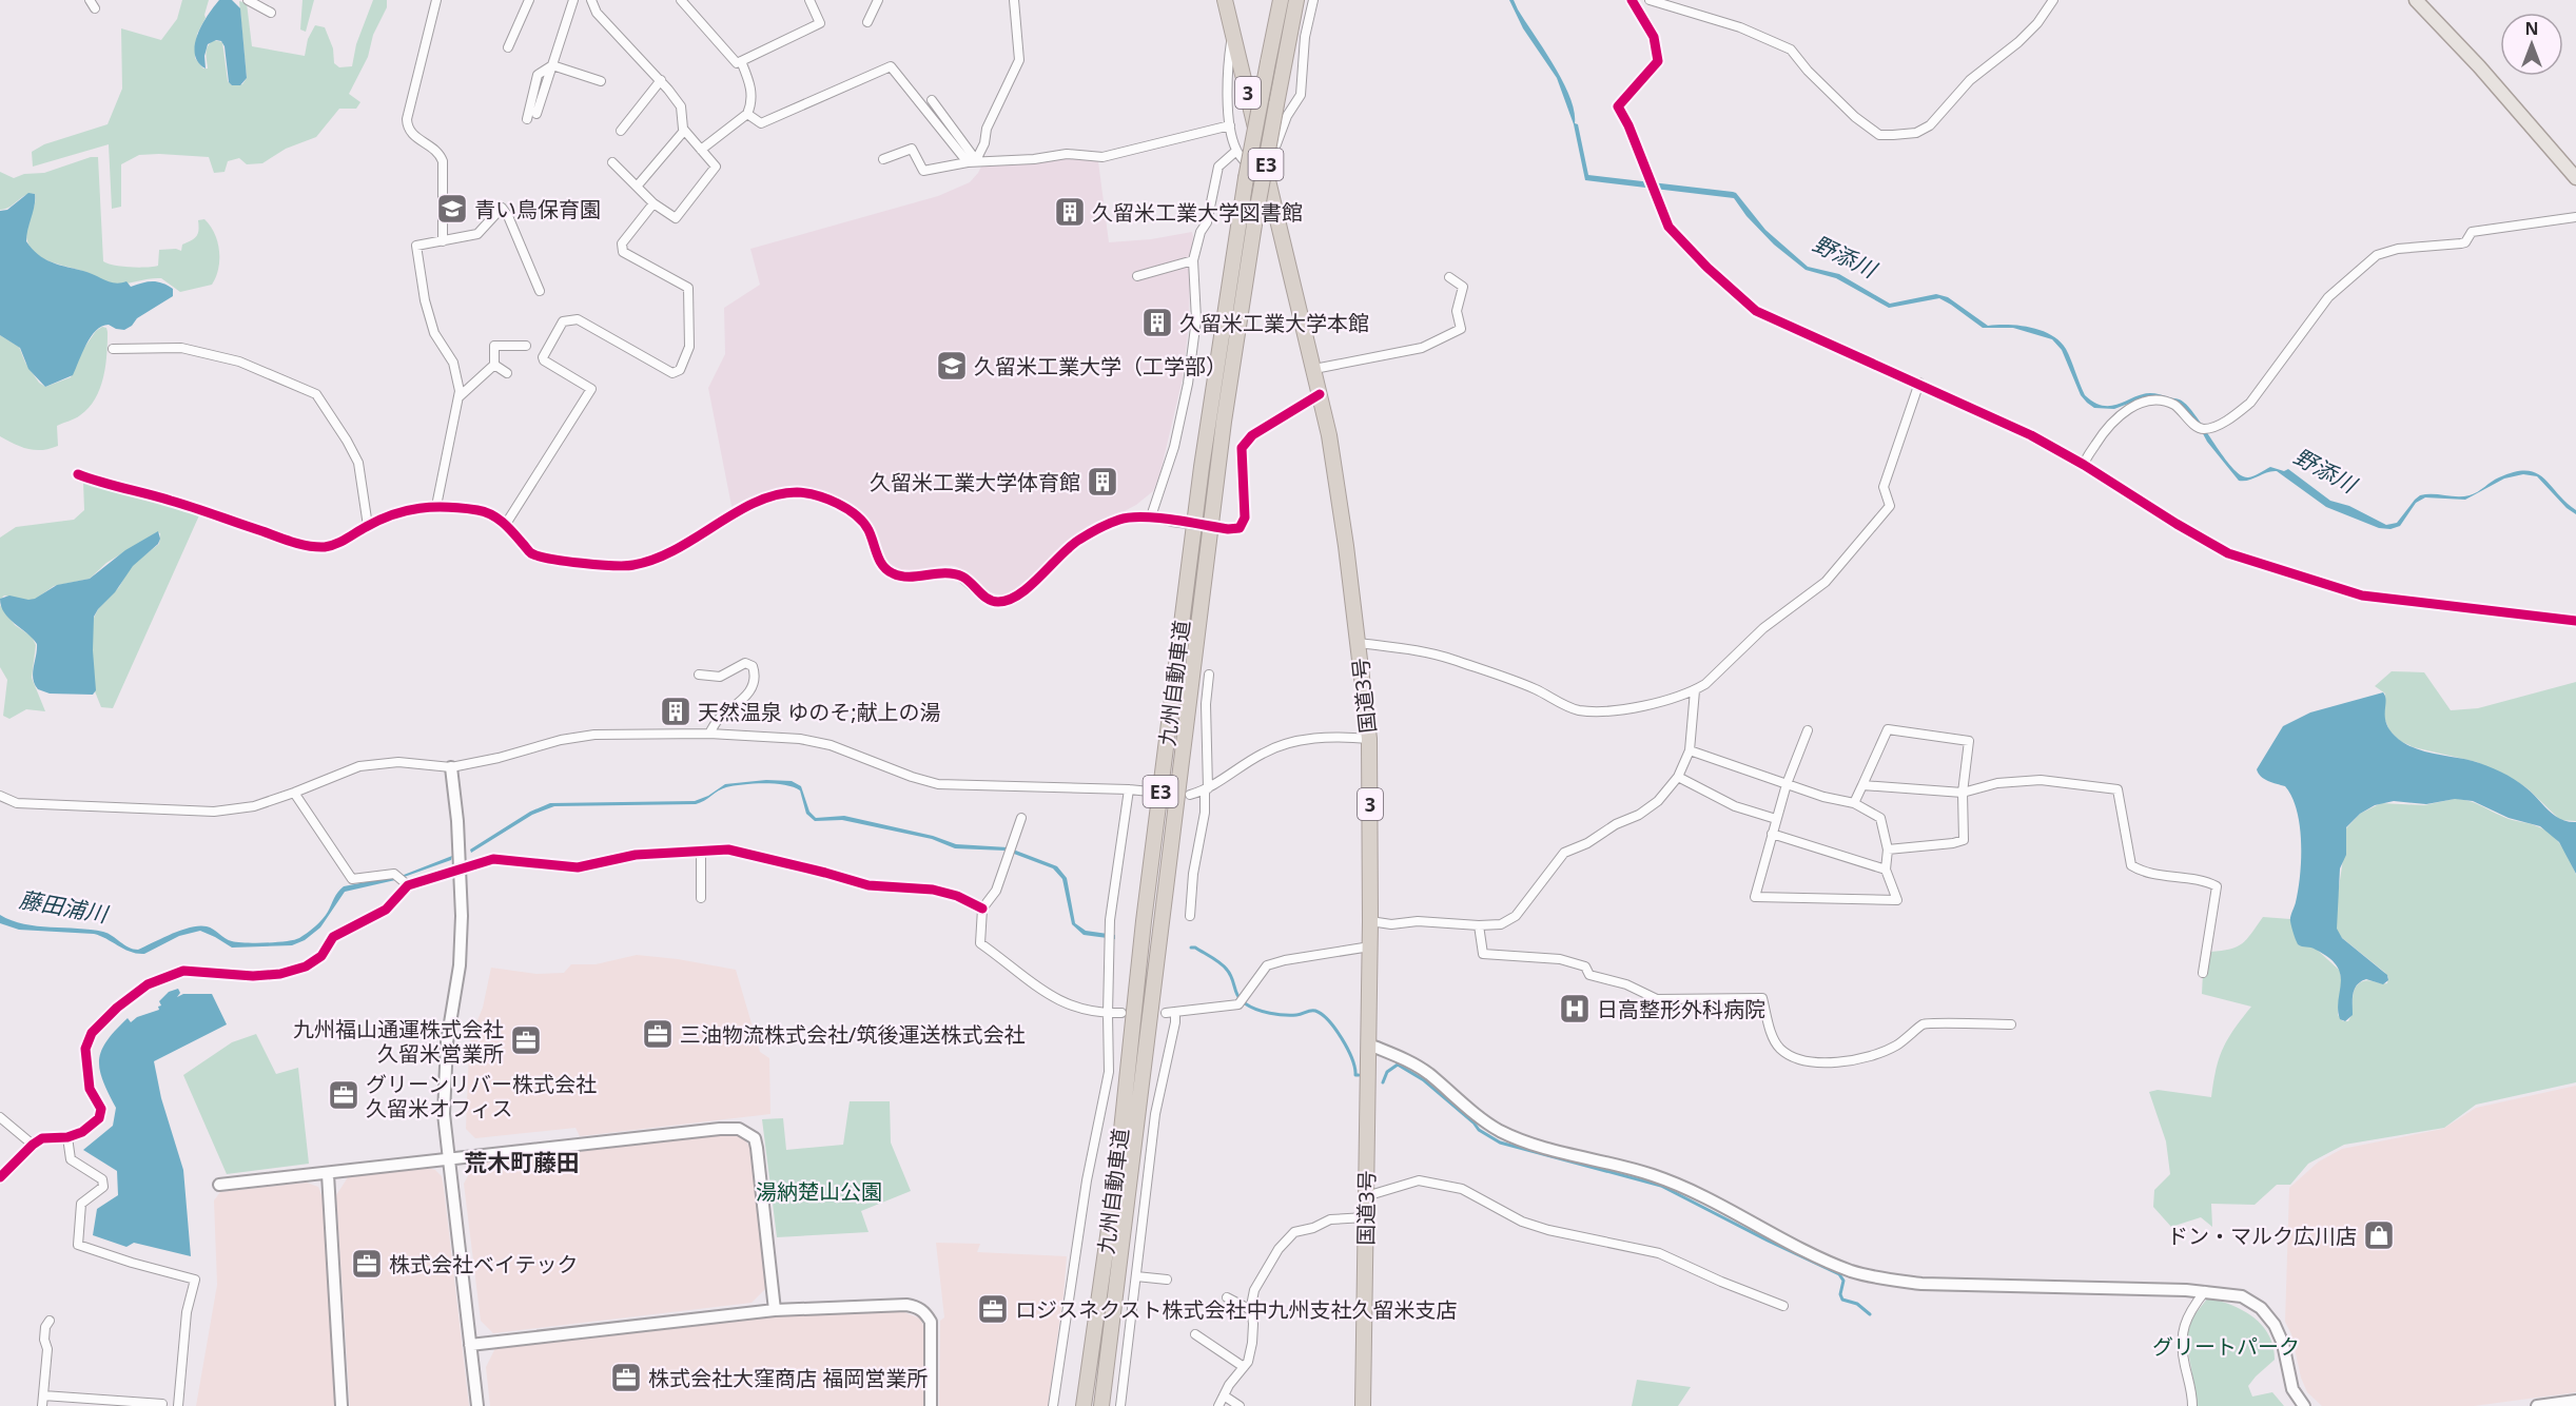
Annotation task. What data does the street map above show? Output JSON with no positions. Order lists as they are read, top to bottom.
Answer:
{
  "streets": {
    "highway": [
      "3",
      "E3",
      "九州自動車道",
      "国道3号"
    ]
  },
  "districts": ["荒木町藤田"],
  "water": ["野添川", "藤田浦川"],
  "parks": ["湯納楚山公園", "グリートパーク"],
  "places": {
    "school or university": ["青い鳥保育園", "久留米工業大学（工学部）"],
    "building": [
      "久留米工業大学図書館",
      "久留米工業大学本館",
      "久留米工業大学体育館",
      "天然温泉 ゆのそ;献上の湯"
    ],
    "hospital": ["日高整形外科病院"],
    "office": [
      "三油物流株式会社/筑後運送株式会社",
      "九州福山通運株式会社 久留米営業所",
      "グリーンリバー株式会社 久留米オフィス",
      "株式会社ベイテック",
      "ロジスネクスト株式会社中九州支社久留米支店",
      "株式会社大窪商店 福岡営業所"
    ],
    "shop": ["ドン・マルク広川店"]
  },
  "north": "top"
}
